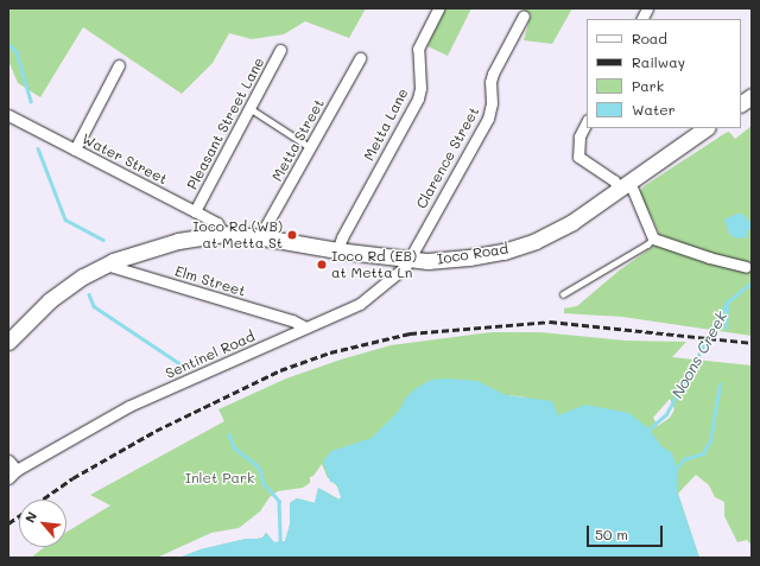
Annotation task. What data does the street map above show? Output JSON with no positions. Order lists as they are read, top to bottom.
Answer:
{
  "streets": {
    "main road": ["Ioco Road"],
    "street": [
      "Pleasant Street Lane",
      "Metta Lane",
      "Metta Street",
      "Clarence Street",
      "Water Street",
      "Elm Street",
      "Sentinel Road"
    ]
  },
  "crossings": [
    ["Pleasant Street Lane", "Water Street"],
    ["Metta Lane", "Ioco Road"],
    ["Metta Street", "Ioco Road"],
    ["Clarence Street", "Ioco Road"],
    ["Clarence Street", "Sentinel Road"],
    ["Water Street", "Ioco Road"],
    ["Ioco Road", "Elm Street"],
    ["Ioco Road", "Sentinel Road"],
    ["Elm Street", "Sentinel Road"]
  ],
  "water": ["Noons Creek"],
  "parks": ["Inlet Park"],
  "places": ["Ioco Rd (WB) at Metta St", "Ioco Rd (EB) at Metta Ln"],
  "legend": [
    "Road",
    "Railway",
    "Park",
    "Water"
  ],
  "scale_bar": "50 m",
  "north": "top left"
}
